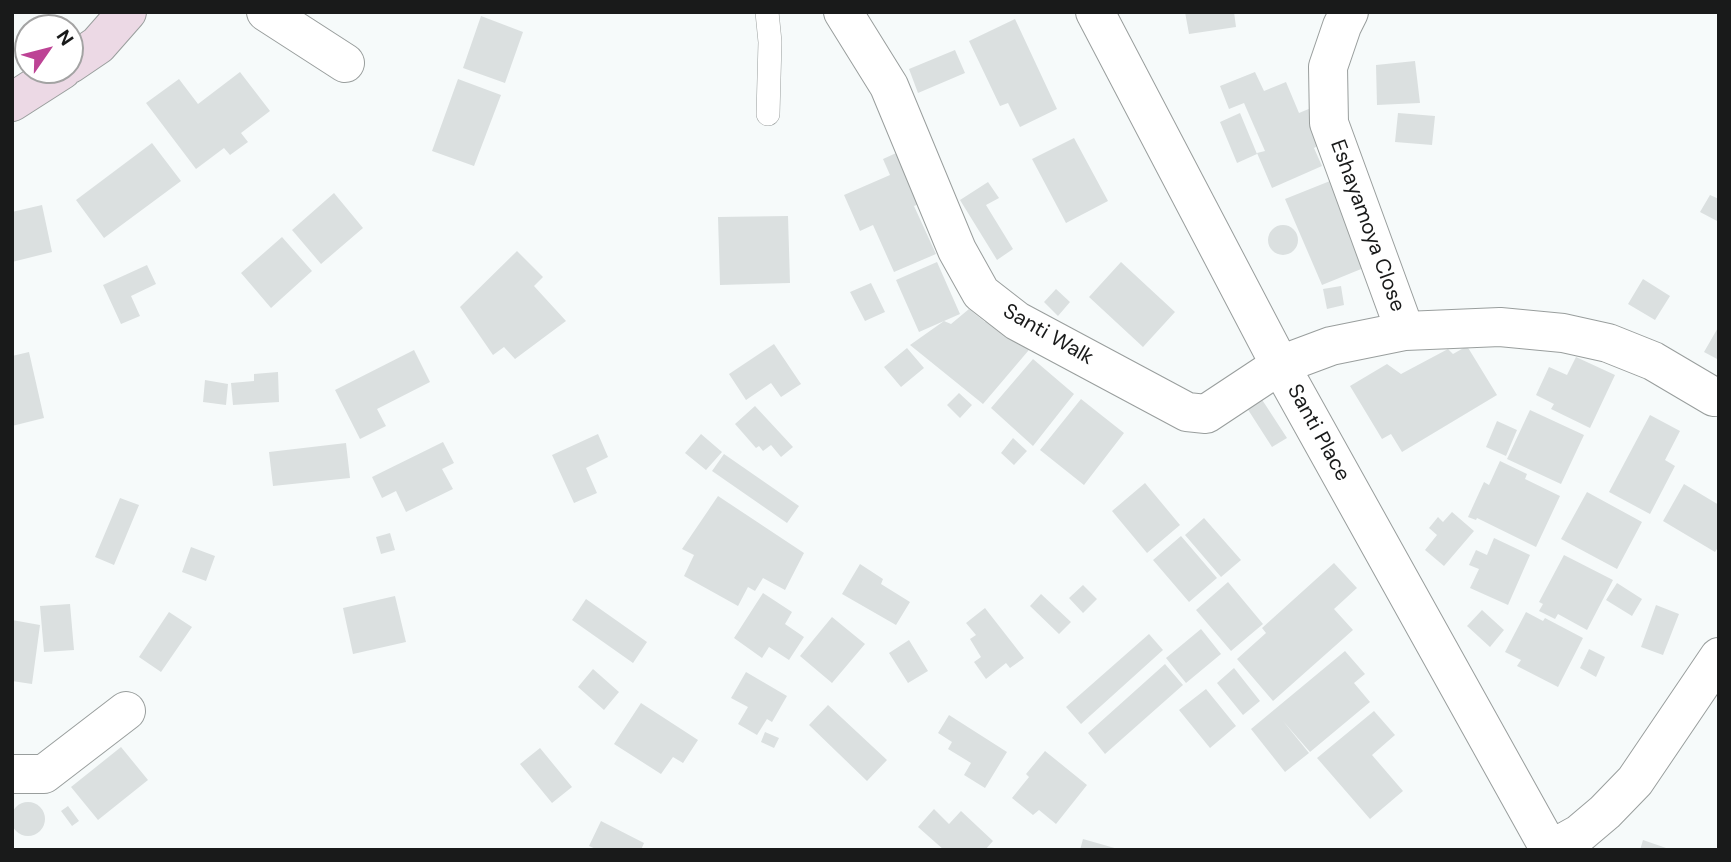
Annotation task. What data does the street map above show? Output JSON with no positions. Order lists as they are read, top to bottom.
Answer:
{
  "streets": {
    "street": ["Eshayamoya Close", "Santi Walk", "Santi Place"]
  },
  "crossings": [
    ["Eshayamoya Close", "Santi Walk"],
    ["Santi Walk", "Santi Place"]
  ],
  "north": "top right"
}
